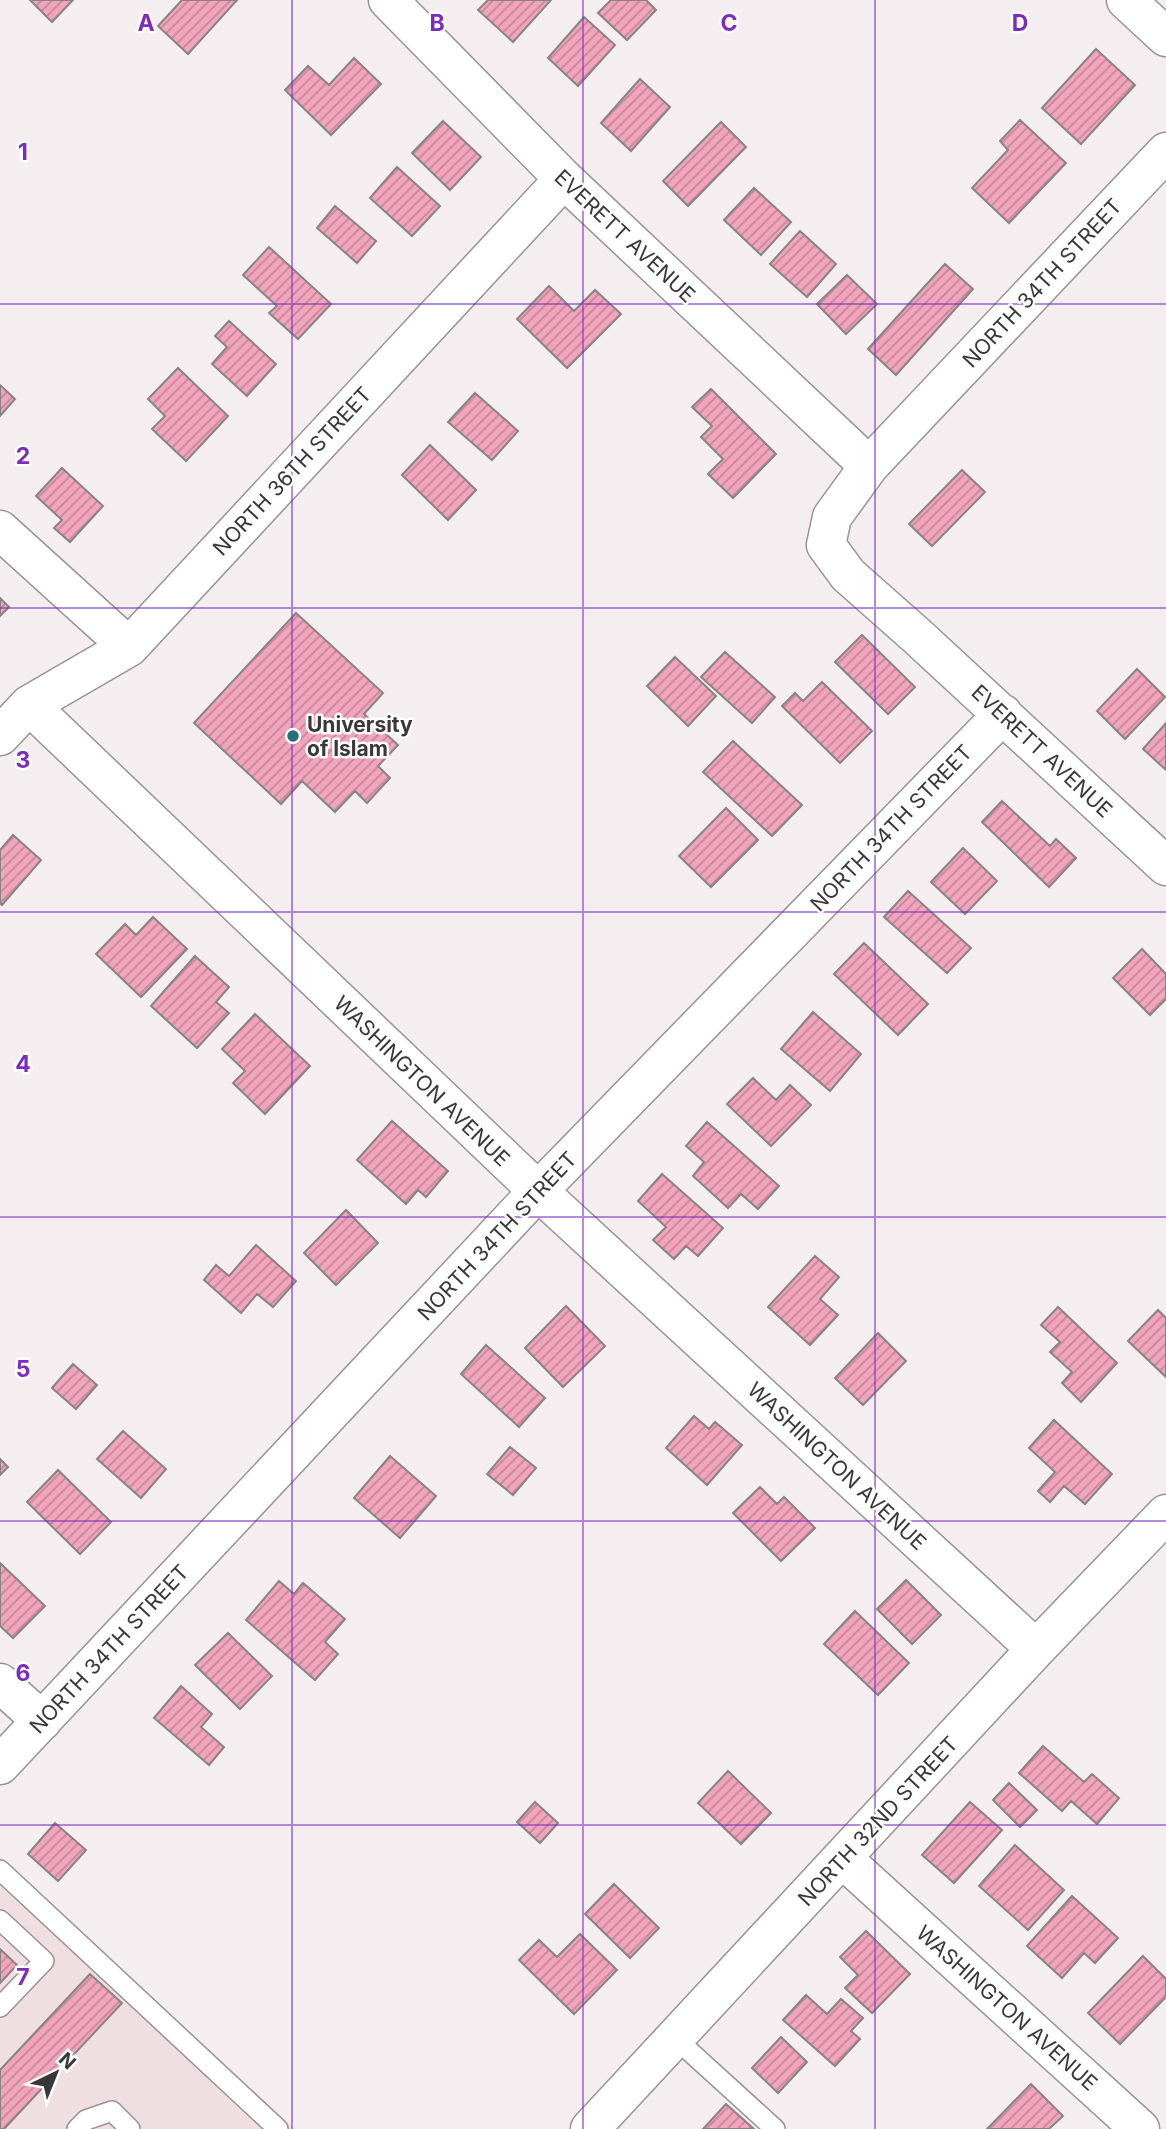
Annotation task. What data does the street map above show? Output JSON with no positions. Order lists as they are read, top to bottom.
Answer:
{
  "streets": {
    "street": [
      "EVERETT AVENUE",
      "NORTH 34TH STREET",
      "NORTH 36TH STREET",
      "WASHINGTON AVENUE",
      "NORTH 32ND STREET"
    ]
  },
  "crossings": [
    ["EVERETT AVENUE", "NORTH 34TH STREET"],
    ["EVERETT AVENUE", "NORTH 36TH STREET"],
    ["NORTH 34TH STREET", "WASHINGTON AVENUE"],
    ["NORTH 36TH STREET", "WASHINGTON AVENUE"],
    ["WASHINGTON AVENUE", "NORTH 32ND STREET"]
  ],
  "places": ["University of Islam"],
  "north": "top right",
  "grid": {
    "columns": [
      "A",
      "B",
      "C",
      "D"
    ],
    "rows": [
      "1",
      "2",
      "3",
      "4",
      "5",
      "6",
      "7"
    ]
  }
}
